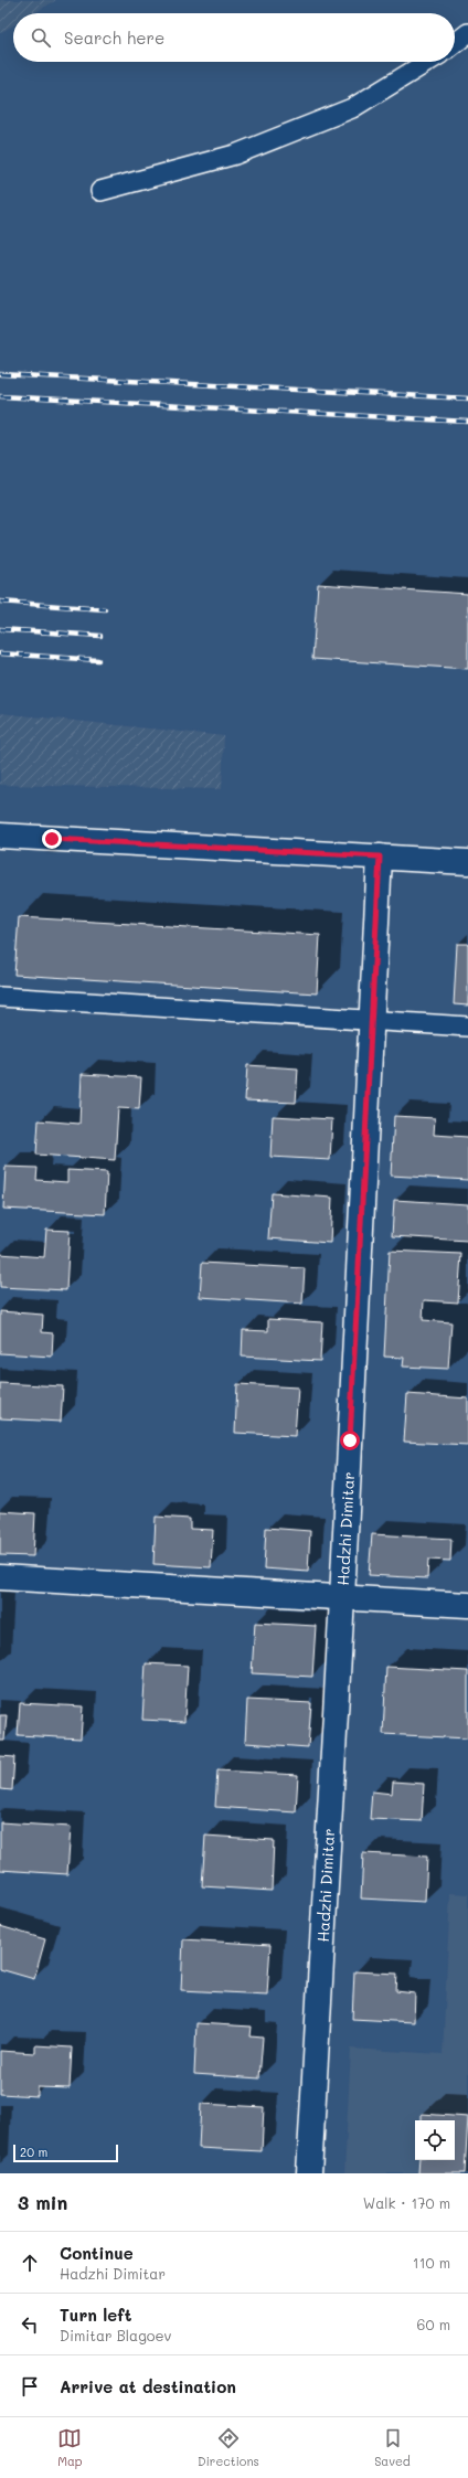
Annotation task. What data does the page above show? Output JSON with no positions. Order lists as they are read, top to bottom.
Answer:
{
  "streets": {
    "street": ["Hadzhi Dimitar"]
  },
  "scale_bar": "20 m",
  "page": {
    "search": "Search here",
    "scale": "20 m",
    "heading": ["3 min", "Walk · 170 m"],
    "list": [
      ["Continue", "Hadzhi Dimitar", "110 m"],
      ["Turn left", "Dimitar Blagoev", "60 m"],
      "Arrive at destination"
    ],
    "nav": ["Map", "Directions", "Saved"]
  }
}
